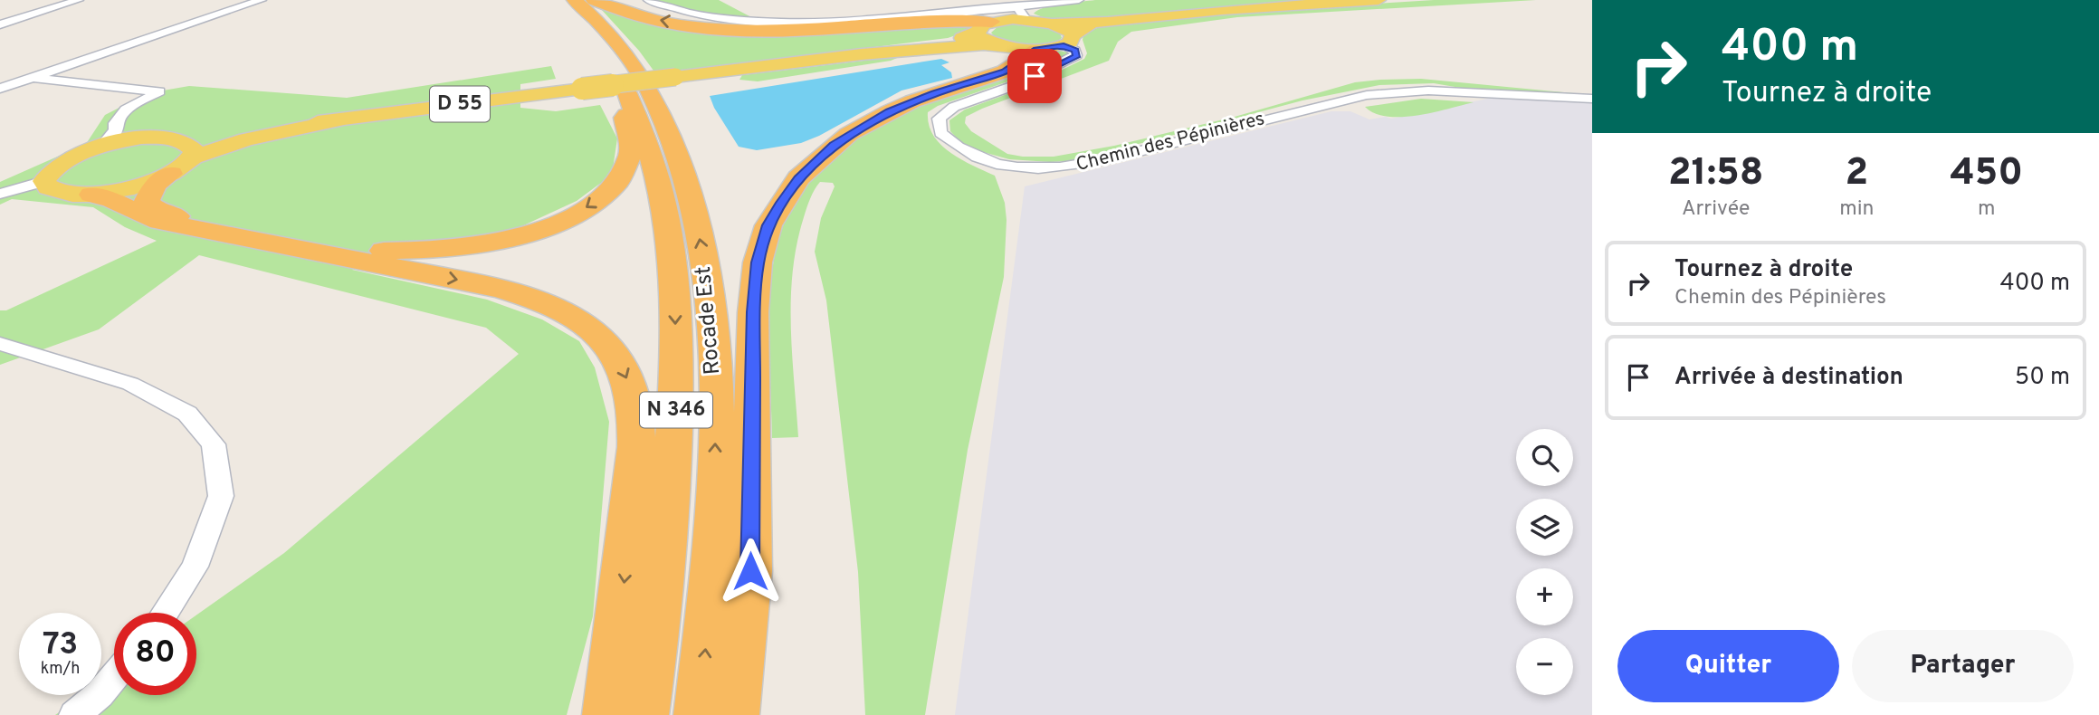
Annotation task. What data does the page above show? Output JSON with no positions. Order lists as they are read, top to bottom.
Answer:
{
  "streets": {
    "highway": ["Rocade Est", "N 346"],
    "main road": ["D 55"],
    "street": ["Chemin des Pépinières"]
  },
  "page": {
    "turn": ["400 m", "Tournez à droite"],
    "eta": [
      "21:58",
      "Arrivée",
      "2",
      "min",
      "450",
      "m"
    ],
    "list": [
      {
        "name": "Tournez à droite",
        "note": "Chemin des Pépinières",
        "value": "400 m"
      },
      {
        "name": "Arrivée à destination",
        "value": "50 m"
      }
    ],
    "map_buttons": ["+", "−"],
    "speed": "73 km/h",
    "limit": "80",
    "buttons": ["Quitter", "Partager"]
  }
}
